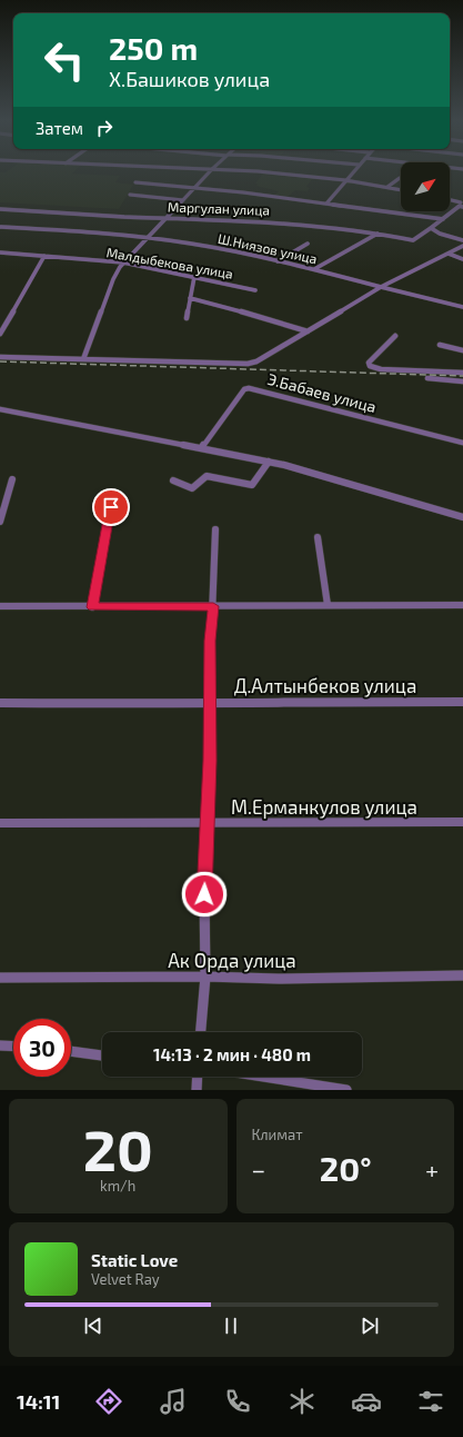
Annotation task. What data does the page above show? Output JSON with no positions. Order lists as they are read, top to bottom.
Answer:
{
  "streets": {
    "street": [
      "Маргулан улица",
      "Ш.Ниязов улица",
      "Малдыбекова улица",
      "Э.Бабаев улица",
      "Д.Алтынбеков улица",
      "М.Ерманкулов улица",
      "Ак Орда улица"
    ]
  },
  "north": "top right",
  "page": {
    "turn": ["250 m", "Х.Башиков улица"],
    "then": "Затем",
    "limit": "30",
    "trip": "14:13 · 2 мин · 480 m",
    "tile": [
      ["20", "km/h"],
      "Климат"
    ],
    "heat": ["−", "20°", "+"],
    "song": ["Static Love", "Velvet Ray"],
    "tabs": "14:11"
  }
}
